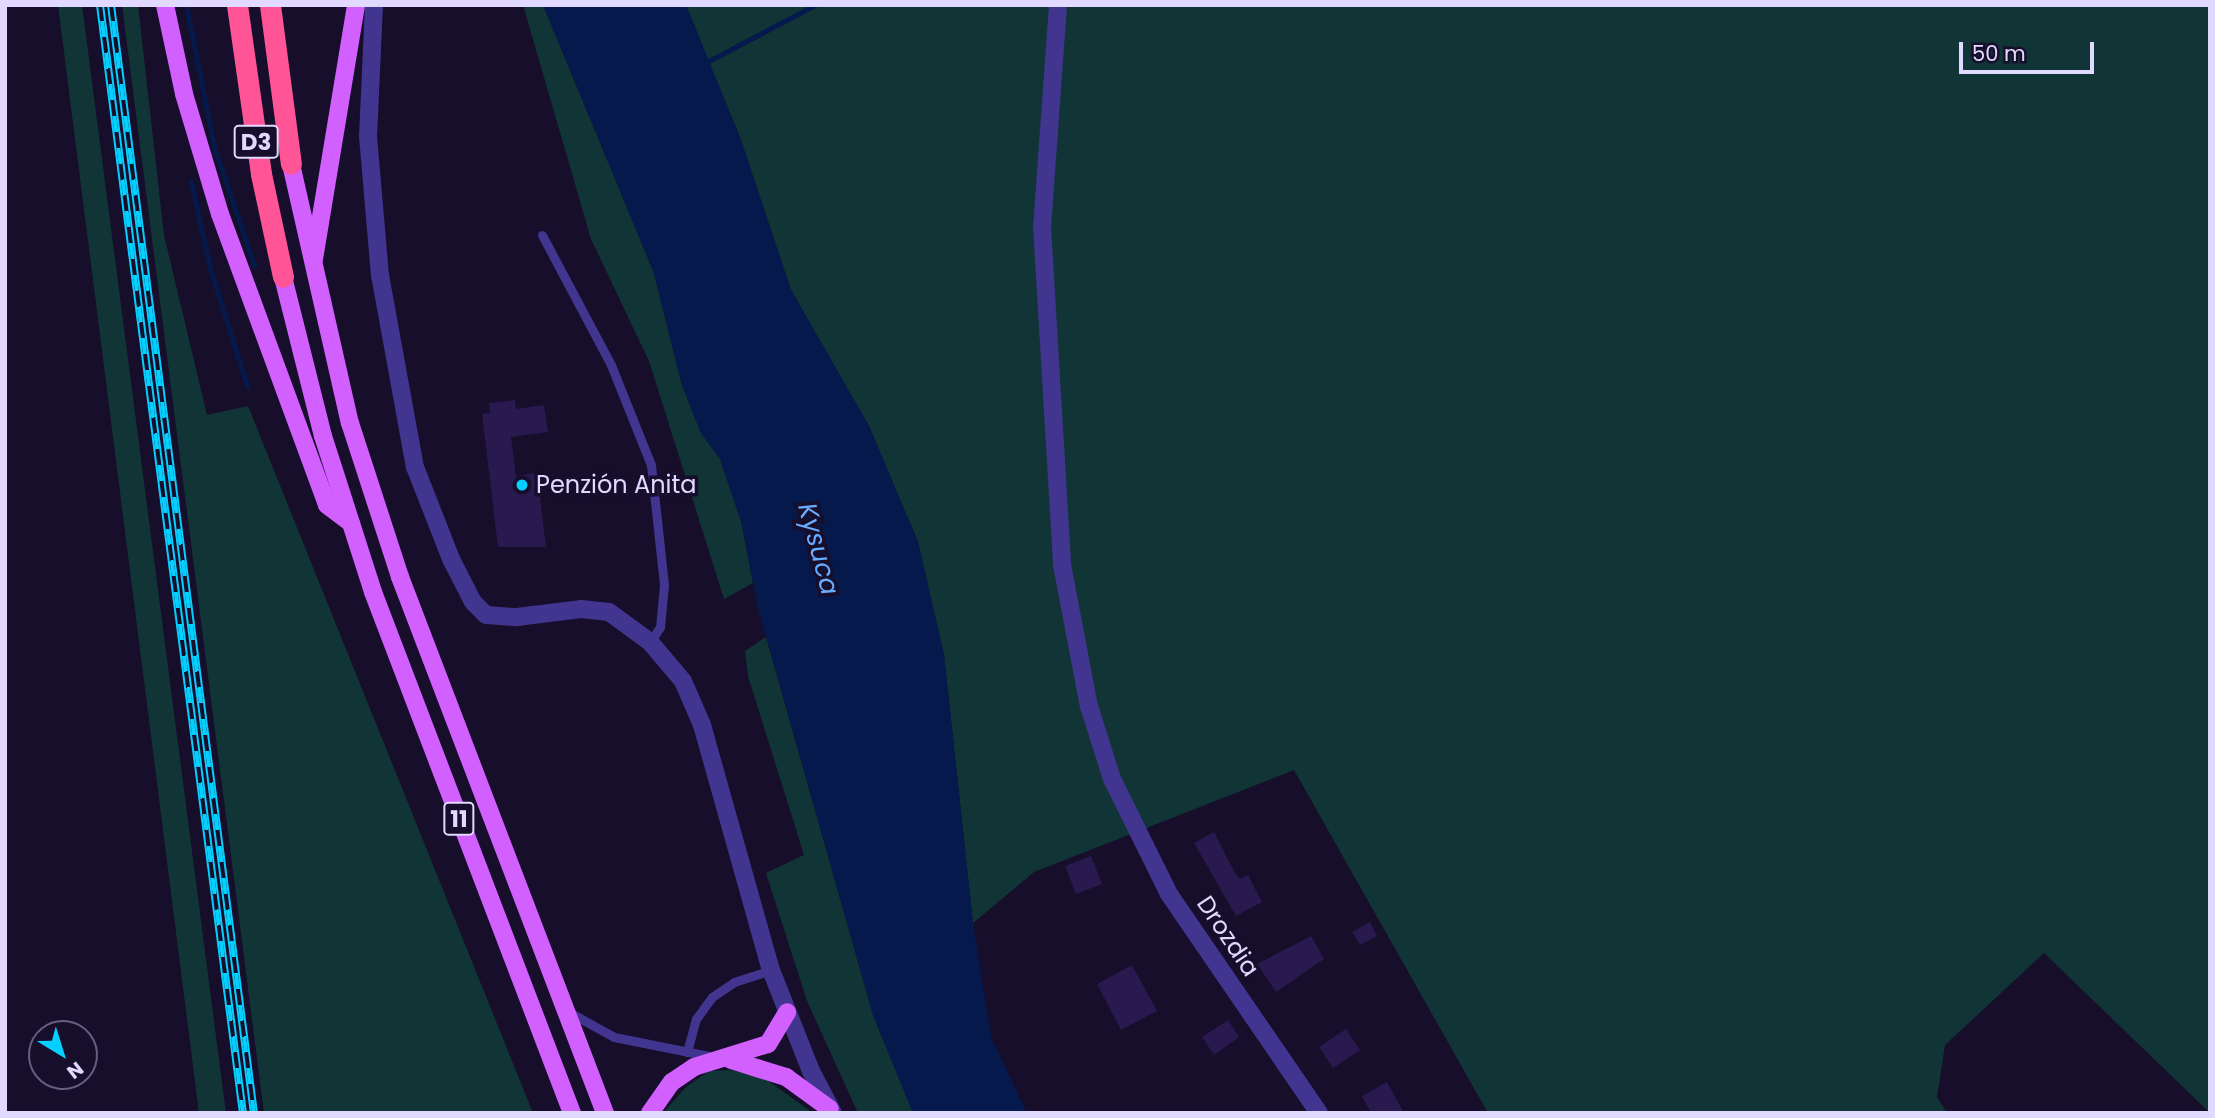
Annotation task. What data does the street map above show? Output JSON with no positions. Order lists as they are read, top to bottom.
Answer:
{
  "streets": {
    "highway": ["D3"],
    "main road": ["11"],
    "street": ["Drozdia"]
  },
  "crossings": [
    ["D3", "11"]
  ],
  "water": ["Kysuca"],
  "places": ["Penzión Anita"],
  "scale_bar": "50 m",
  "north": "bottom right"
}
